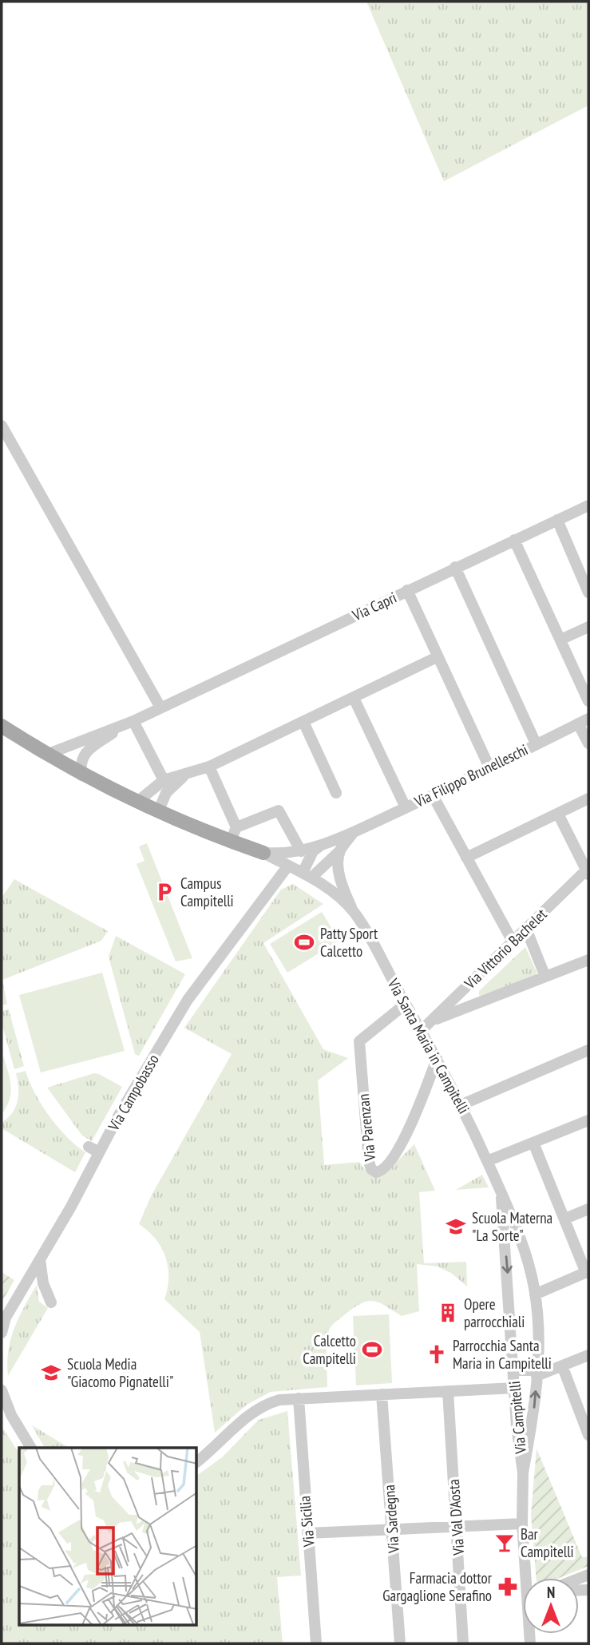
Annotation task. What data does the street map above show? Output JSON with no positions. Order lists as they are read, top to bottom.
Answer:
{
  "streets": {
    "street": [
      "Via Capri",
      "Via Filippo Brunelleschi",
      "Via Vittorio Bachelet",
      "Via Santa Maria in Campitelli",
      "Via Campobasso",
      "Via Parenzan",
      "Via Campitelli",
      "Via Val D'Aosta",
      "Via Sardegna",
      "Via Sicilia"
    ]
  },
  "crossings": [
    ["Via Filippo Brunelleschi", "Via Santa Maria in Campitelli"],
    ["Via Vittorio Bachelet", "Via Santa Maria in Campitelli"],
    ["Via Santa Maria in Campitelli", "Via Campobasso"],
    ["Via Santa Maria in Campitelli", "Via Parenzan"],
    ["Via Santa Maria in Campitelli", "Via Campitelli"]
  ],
  "places": {
    "parking": ["Campus Campitelli"],
    "sports": ["Patty Sport Calcetto", "Calcetto Campitelli"],
    "school or university": ["Scuola Materna \"La Sorte\"", "Scuola Media \"Giacomo Pignatelli\""],
    "building": ["Opere parrocchiali"],
    "church": ["Parrocchia Santa Maria in Campitelli"],
    "bar": ["Bar Campitelli"],
    "pharmacy": ["Farmacia dottor Gargaglione Serafino"]
  },
  "north": "top"
}
